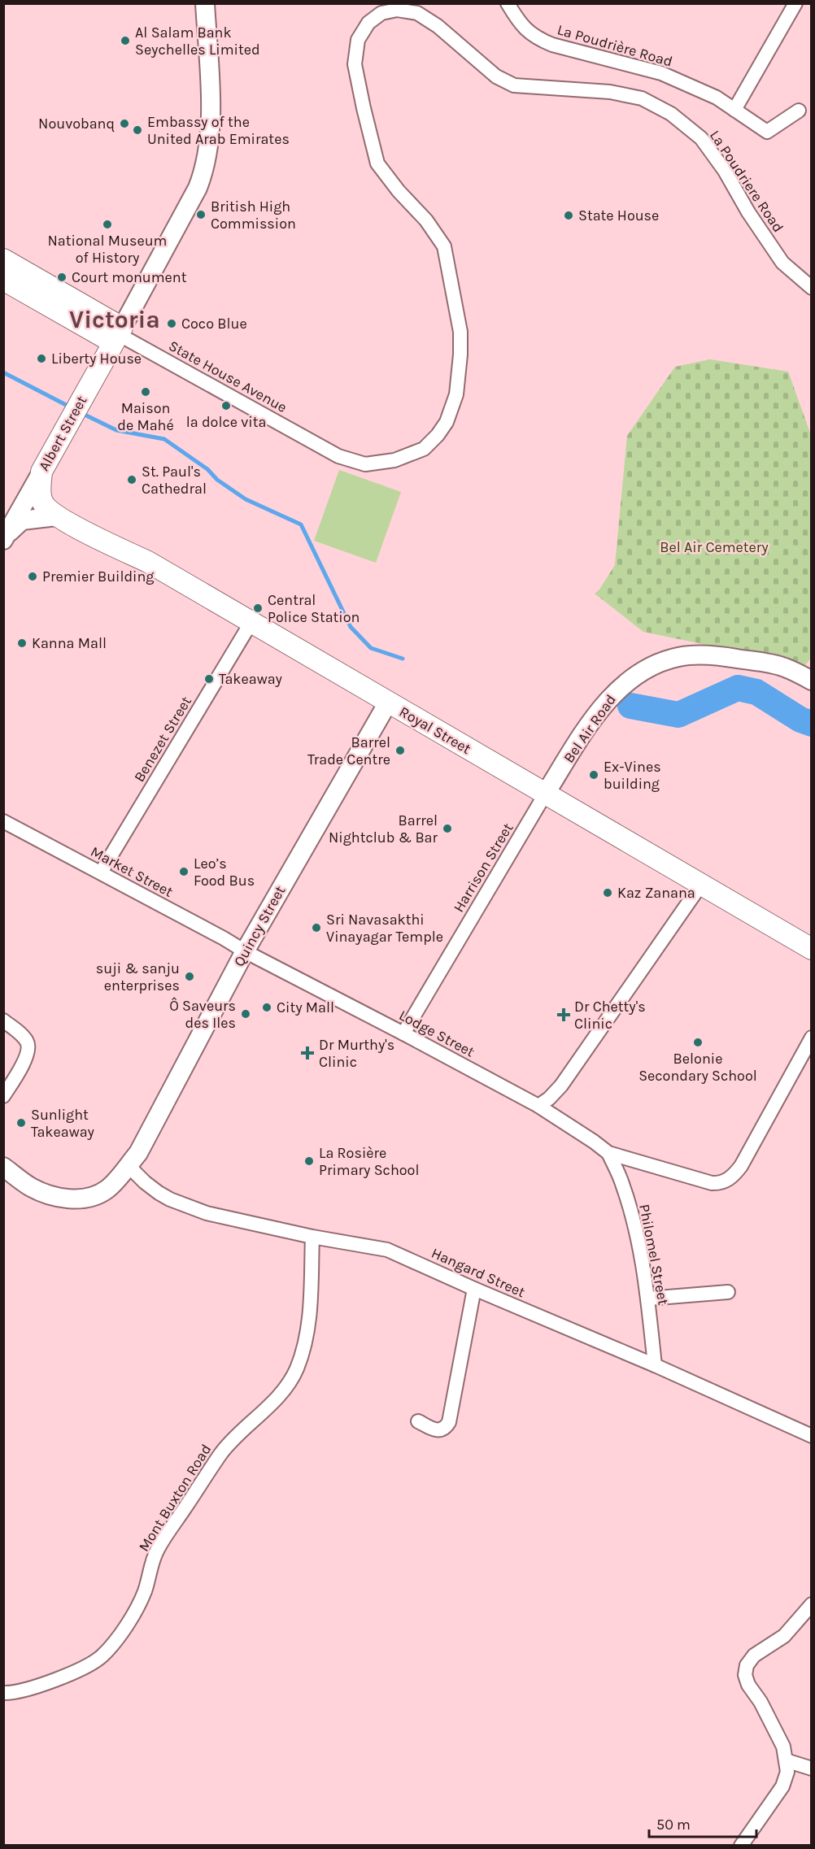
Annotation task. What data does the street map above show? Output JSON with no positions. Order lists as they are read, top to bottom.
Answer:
{
  "streets": {
    "main road": [
      "Albert Street",
      "Bel Air Road",
      "Royal Street",
      "Quincy Street"
    ],
    "street": [
      "La Poudrière Road",
      "La Poudriere Road",
      "State House Avenue",
      "Benezet Street",
      "Harrison Street",
      "Market Street",
      "Lodge Street",
      "Philomel Street",
      "Hangard Street",
      "Mont Buxton Road"
    ]
  },
  "crossings": [
    ["La Poudriere Road", "State House Avenue"],
    ["State House Avenue", "Albert Street"],
    ["Albert Street", "Royal Street"],
    ["Bel Air Road", "Royal Street"],
    ["Bel Air Road", "Harrison Street"],
    ["Royal Street", "Benezet Street"],
    ["Royal Street", "Harrison Street"],
    ["Royal Street", "Quincy Street"],
    ["Benezet Street", "Market Street"],
    ["Harrison Street", "Lodge Street"],
    ["Market Street", "Quincy Street"],
    ["Market Street", "Lodge Street"],
    ["Quincy Street", "Lodge Street"],
    ["Quincy Street", "Hangard Street"],
    ["Lodge Street", "Philomel Street"],
    ["Philomel Street", "Hangard Street"],
    ["Hangard Street", "Mont Buxton Road"]
  ],
  "districts": ["Victoria"],
  "parks": ["Bel Air Cemetery"],
  "places": {
    "other": [
      "Al Salam Bank Seychelles Limited",
      "Nouvobanq",
      "Embassy of the United Arab Emirates",
      "British High Commission",
      "State House",
      "National Museum of History",
      "Court monument",
      "Coco Blue",
      "Liberty House",
      "Maison de Mahé",
      "la dolce vita",
      "St. Paul's Cathedral",
      "Premier Building",
      "Central Police Station",
      "Kanna Mall",
      "Takeaway",
      "Barrel Trade Centre",
      "Ex-Vines building",
      "Barrel Nightclub & Bar",
      "Leo’s Food Bus",
      "Kaz Zanana",
      "Sri Navasakthi Vinayagar Temple",
      "suji & sanju enterprises",
      "City Mall",
      "Ô Saveurs des Iles",
      "Belonie Secondary School",
      "Sunlight Takeaway",
      "La Rosière Primary School"
    ],
    "health": ["Dr Chetty's Clinic", "Dr Murthy's Clinic"]
  },
  "scale_bar": "50 m"
}
